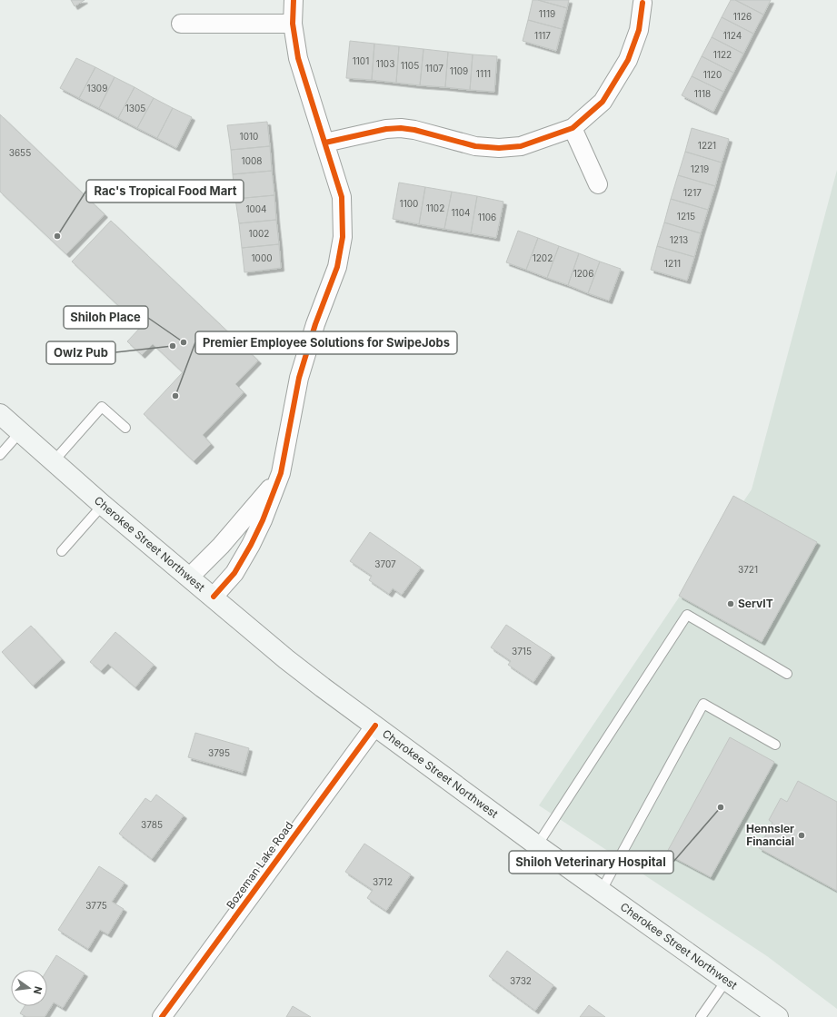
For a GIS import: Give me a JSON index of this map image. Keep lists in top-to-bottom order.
{
  "streets": {
    "main road": ["Cherokee Street Northwest"],
    "street": ["Bozeman Lake Road"]
  },
  "crossings": [
    ["Cherokee Street Northwest", "Bozeman Lake Road"]
  ],
  "places": [
    "Rac's Tropical Food Mart",
    "Shiloh Place",
    "Owlz Pub",
    "Premier Employee Solutions for SwipeJobs",
    "ServIT",
    "Shiloh Veterinary Hospital",
    "Hennsler Financial"
  ],
  "house_numbers": [
    "1119",
    "1126",
    "1117",
    "1124",
    "1122",
    "1101",
    "1103",
    "1105",
    "1107",
    "1109",
    "1111",
    "1120",
    "1309",
    "1118",
    "1305",
    "1010",
    "1221",
    "3655",
    "1008",
    "1219",
    "1217",
    "1100",
    "1102",
    "1004",
    "1104",
    "1215",
    "1106",
    "1002",
    "1213",
    "1000",
    "1202",
    "1211",
    "1206",
    "3707",
    "3721",
    "3715",
    "3795",
    "3785",
    "3712",
    "3775",
    "3732"
  ],
  "north": "right"
}
